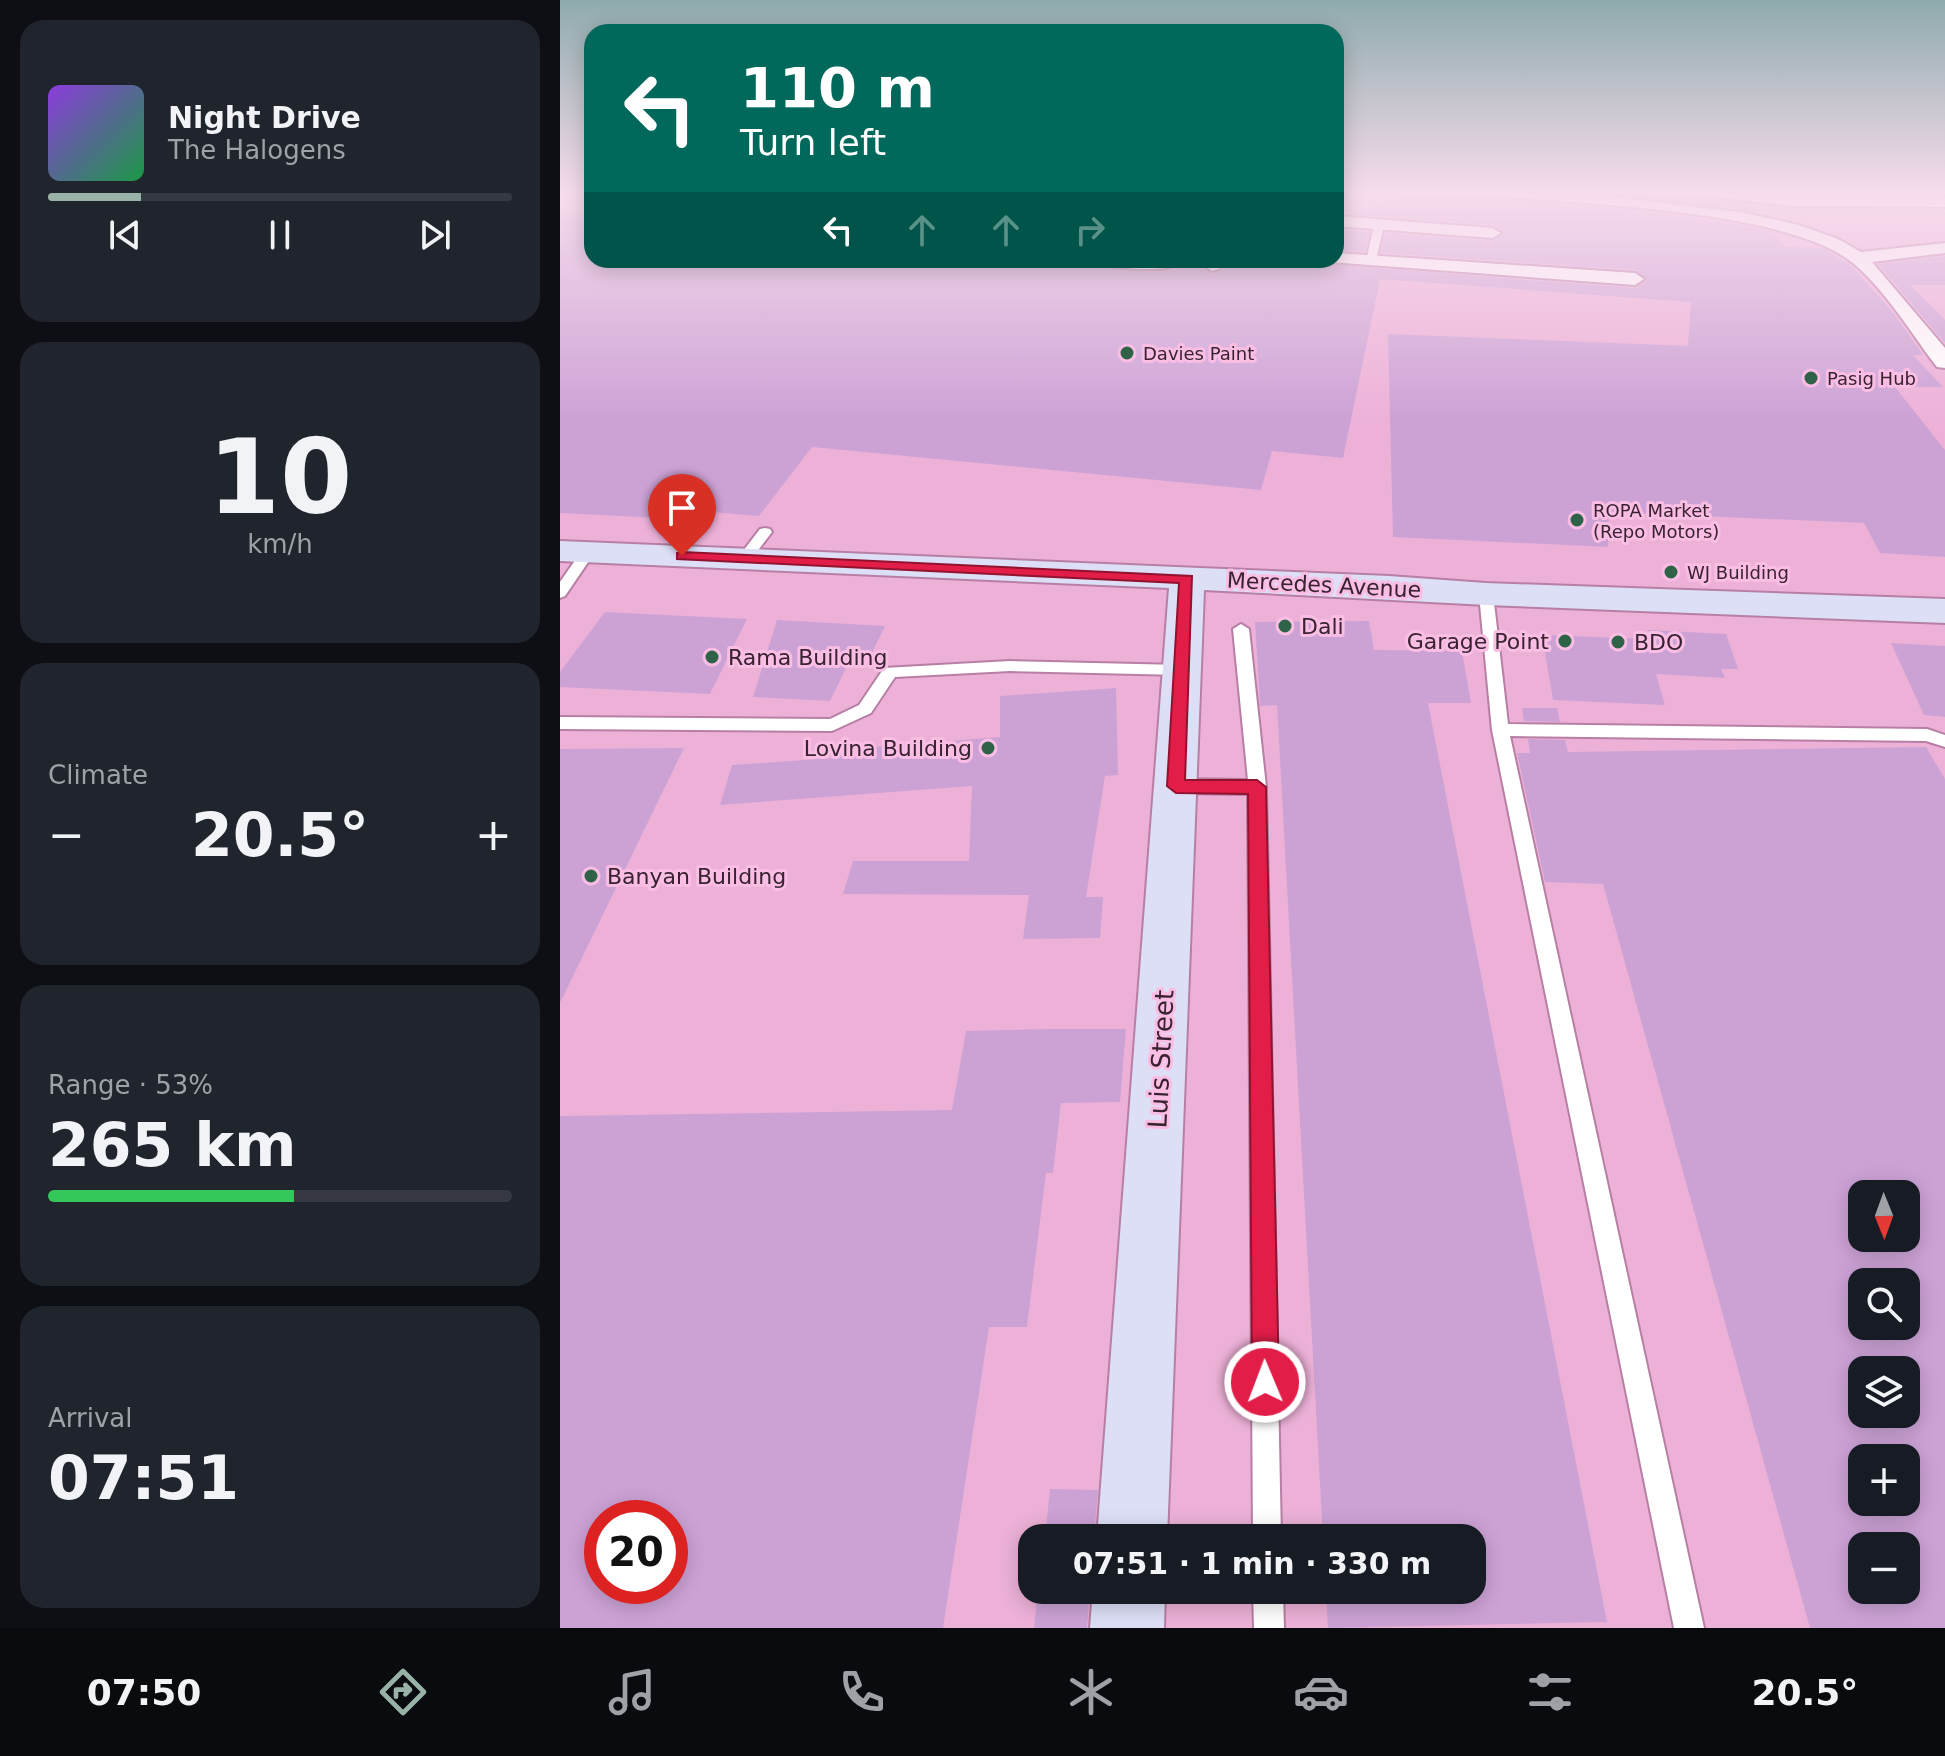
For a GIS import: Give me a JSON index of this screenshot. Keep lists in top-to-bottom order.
{
  "streets": {
    "main road": ["Mercedes Avenue", "Luis Street"]
  },
  "crossings": [
    ["Mercedes Avenue", "Luis Street"]
  ],
  "places": [
    "Davies Paint",
    "Pasig Hub",
    "ROPA Market (Repo Motors)",
    "WJ Building",
    "Dali",
    "Garage Point",
    "BDO",
    "Rama Building",
    "Lovina Building",
    "Banyan Building"
  ],
  "north": "bottom",
  "page": {
    "turn": ["110 m", "Turn left"],
    "song": ["Night Drive", "The Halogens"],
    "tile": [
      ["10", "km/h"],
      "Climate",
      ["Range · 53%", "265 km"],
      ["Arrival", "07:51"]
    ],
    "heat": ["−", "20.5°", "+"],
    "map_buttons": ["+", "−"],
    "limit": "20",
    "trip": "07:51 · 1 min · 330 m",
    "tabs": ["07:50", "20.5°"]
  }
}
